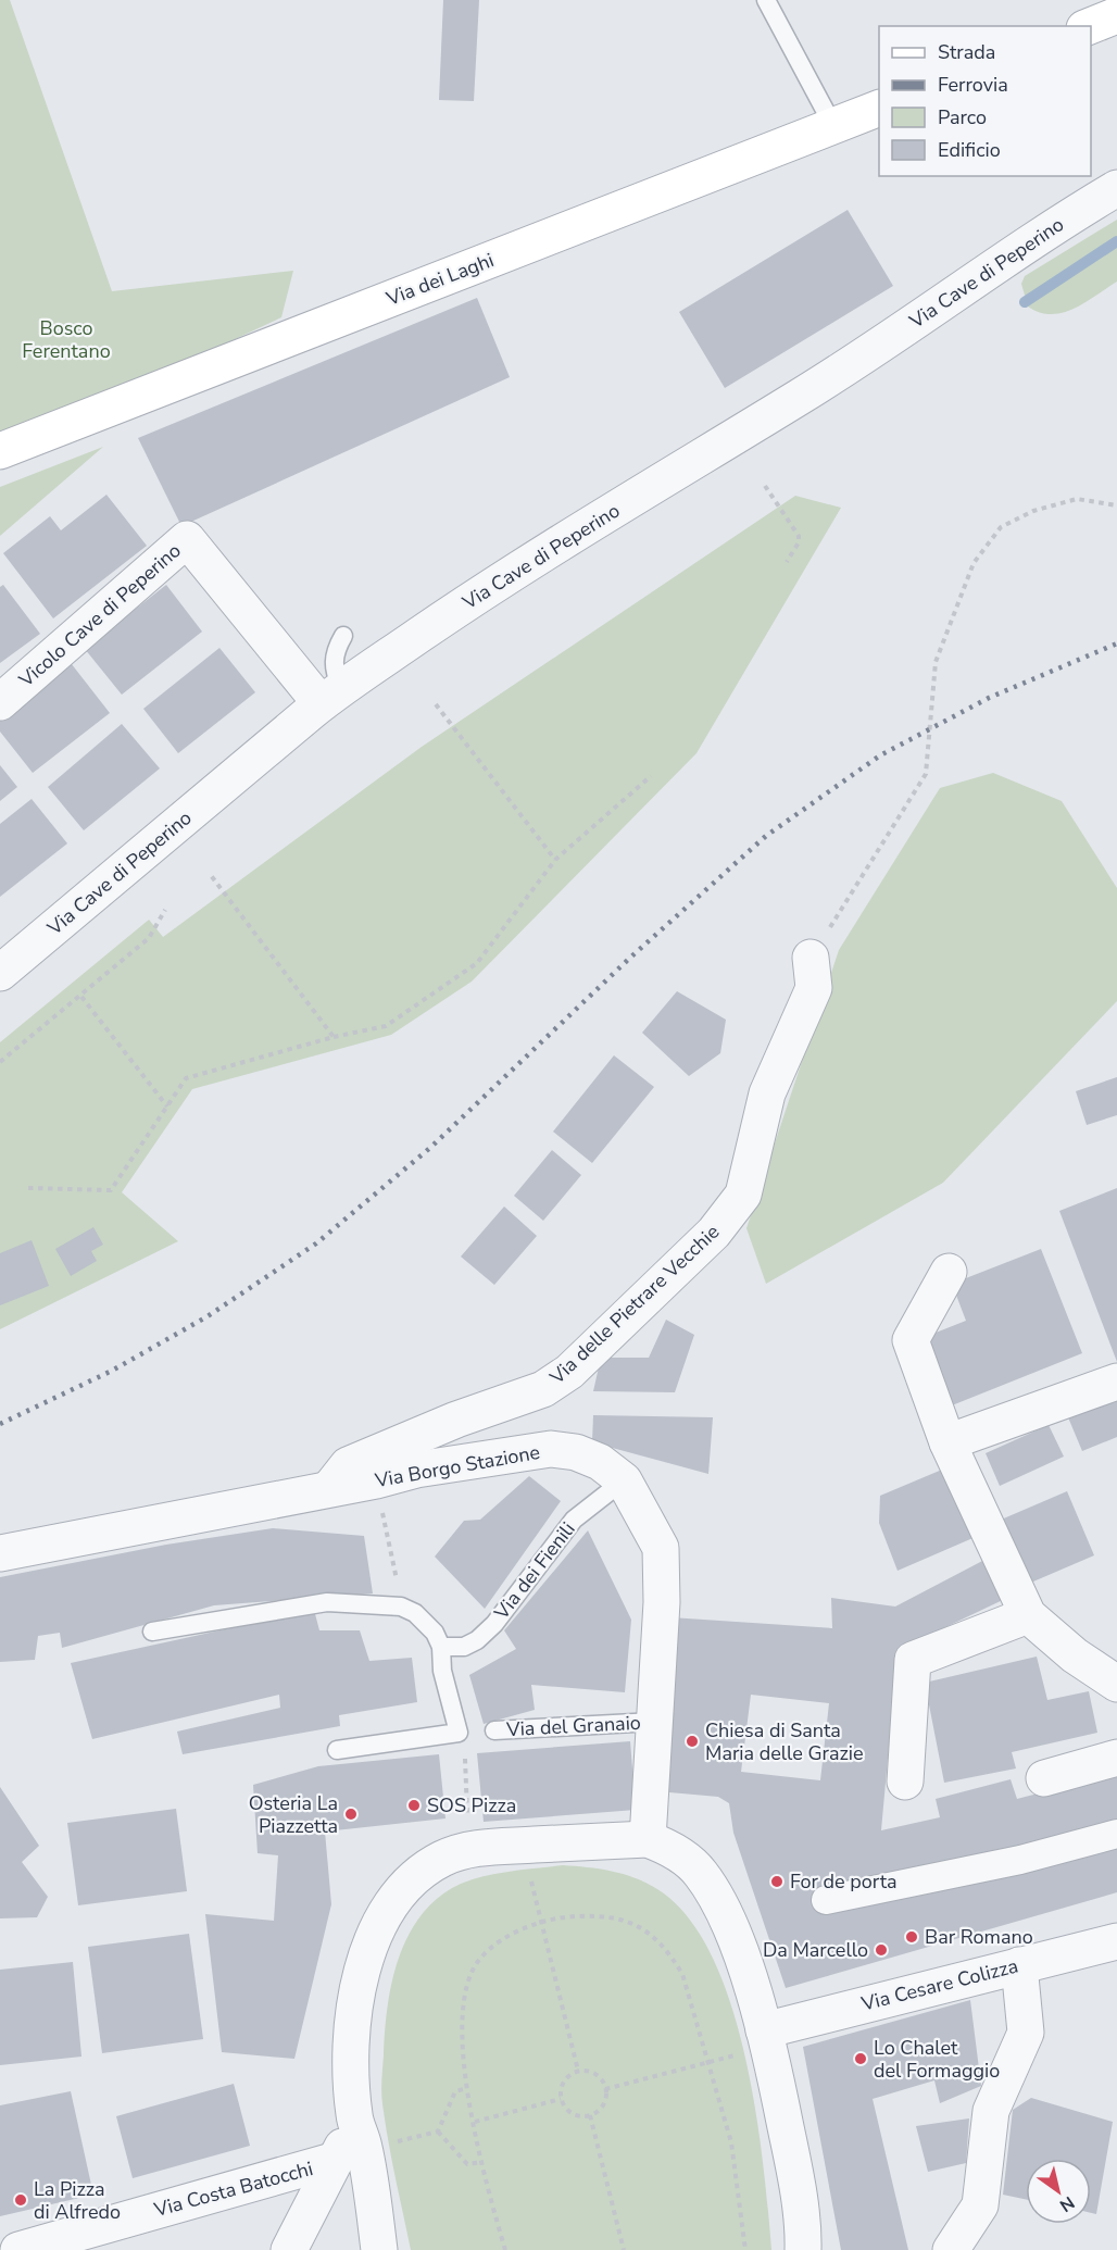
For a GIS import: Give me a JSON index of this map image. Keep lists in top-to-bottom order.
{
  "streets": {
    "main road": ["Via dei Laghi"],
    "street": [
      "Via Cave di Peperino",
      "Vicolo Cave di Peperino",
      "Via delle Pietrare Vecchie",
      "Via Borgo Stazione",
      "Via Cesare Colizza",
      "Via Costa Batocchi"
    ],
    "lane": ["Via dei Fienili", "Via del Granaio"]
  },
  "crossings": [
    ["Via Cave di Peperino", "Vicolo Cave di Peperino"],
    ["Via delle Pietrare Vecchie", "Via Borgo Stazione"],
    ["Via Borgo Stazione", "Via dei Fienili"],
    ["Via Borgo Stazione", "Via del Granaio"]
  ],
  "parks": ["Bosco Ferentano"],
  "places": [
    "Chiesa di Santa Maria delle Grazie",
    "SOS Pizza",
    "Osteria La Piazzetta",
    "For de porta",
    "Bar Romano",
    "Da Marcello",
    "Lo Chalet del Formaggio",
    "La Pizza di Alfredo"
  ],
  "legend": [
    "Strada",
    "Ferrovia",
    "Parco",
    "Edificio"
  ],
  "north": "bottom right"
}
